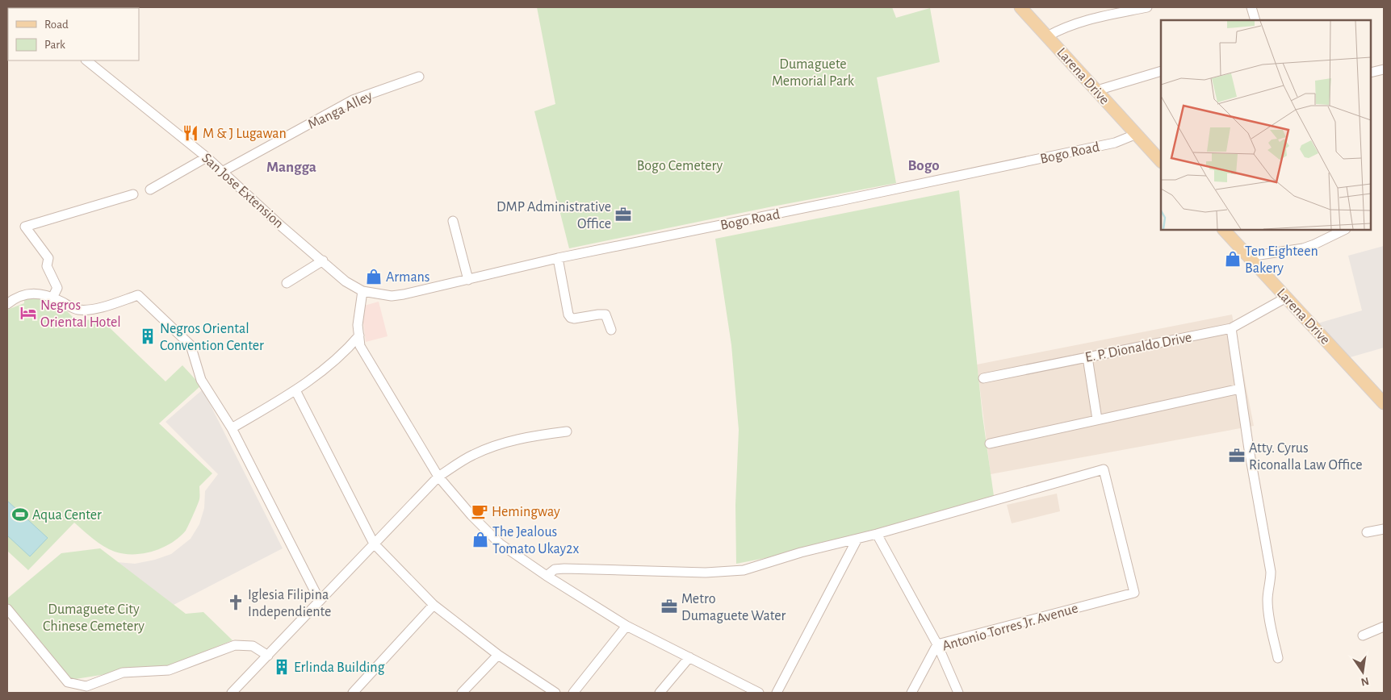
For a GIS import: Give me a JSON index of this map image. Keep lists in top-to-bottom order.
{
  "streets": {
    "main road": ["Larena Drive"],
    "street": [
      "Manga Alley",
      "Bogo Road",
      "San Jose Extension",
      "E. P. Dionaldo Drive",
      "Antonio Torres Jr. Avenue"
    ]
  },
  "crossings": [
    ["Larena Drive", "Bogo Road"],
    ["Larena Drive", "E. P. Dionaldo Drive"],
    ["Manga Alley", "San Jose Extension"],
    ["Bogo Road", "San Jose Extension"]
  ],
  "districts": ["Bogo", "Mangga"],
  "parks": ["Dumaguete Memorial Park", "Bogo Cemetery", "Dumaguete City Chinese Cemetery"],
  "places": {
    "restaurant": ["M & J Lugawan"],
    "office": ["DMP Administrative Office", "Atty. Cyrus Riconalla Law Office", "Metro Dumaguete Water"],
    "shop": ["Ten Eighteen Bakery", "Armans", "The Jealous Tomato Ukay2x"],
    "hotel": ["Negros Oriental Hotel"],
    "building": ["Negros Oriental Convention Center", "Erlinda Building"],
    "cafe": ["Hemingway"],
    "sports": ["Aqua Center"],
    "church": ["Iglesia Filipina Independiente"]
  },
  "legend": ["Road", "Park"],
  "north": "bottom"
}
